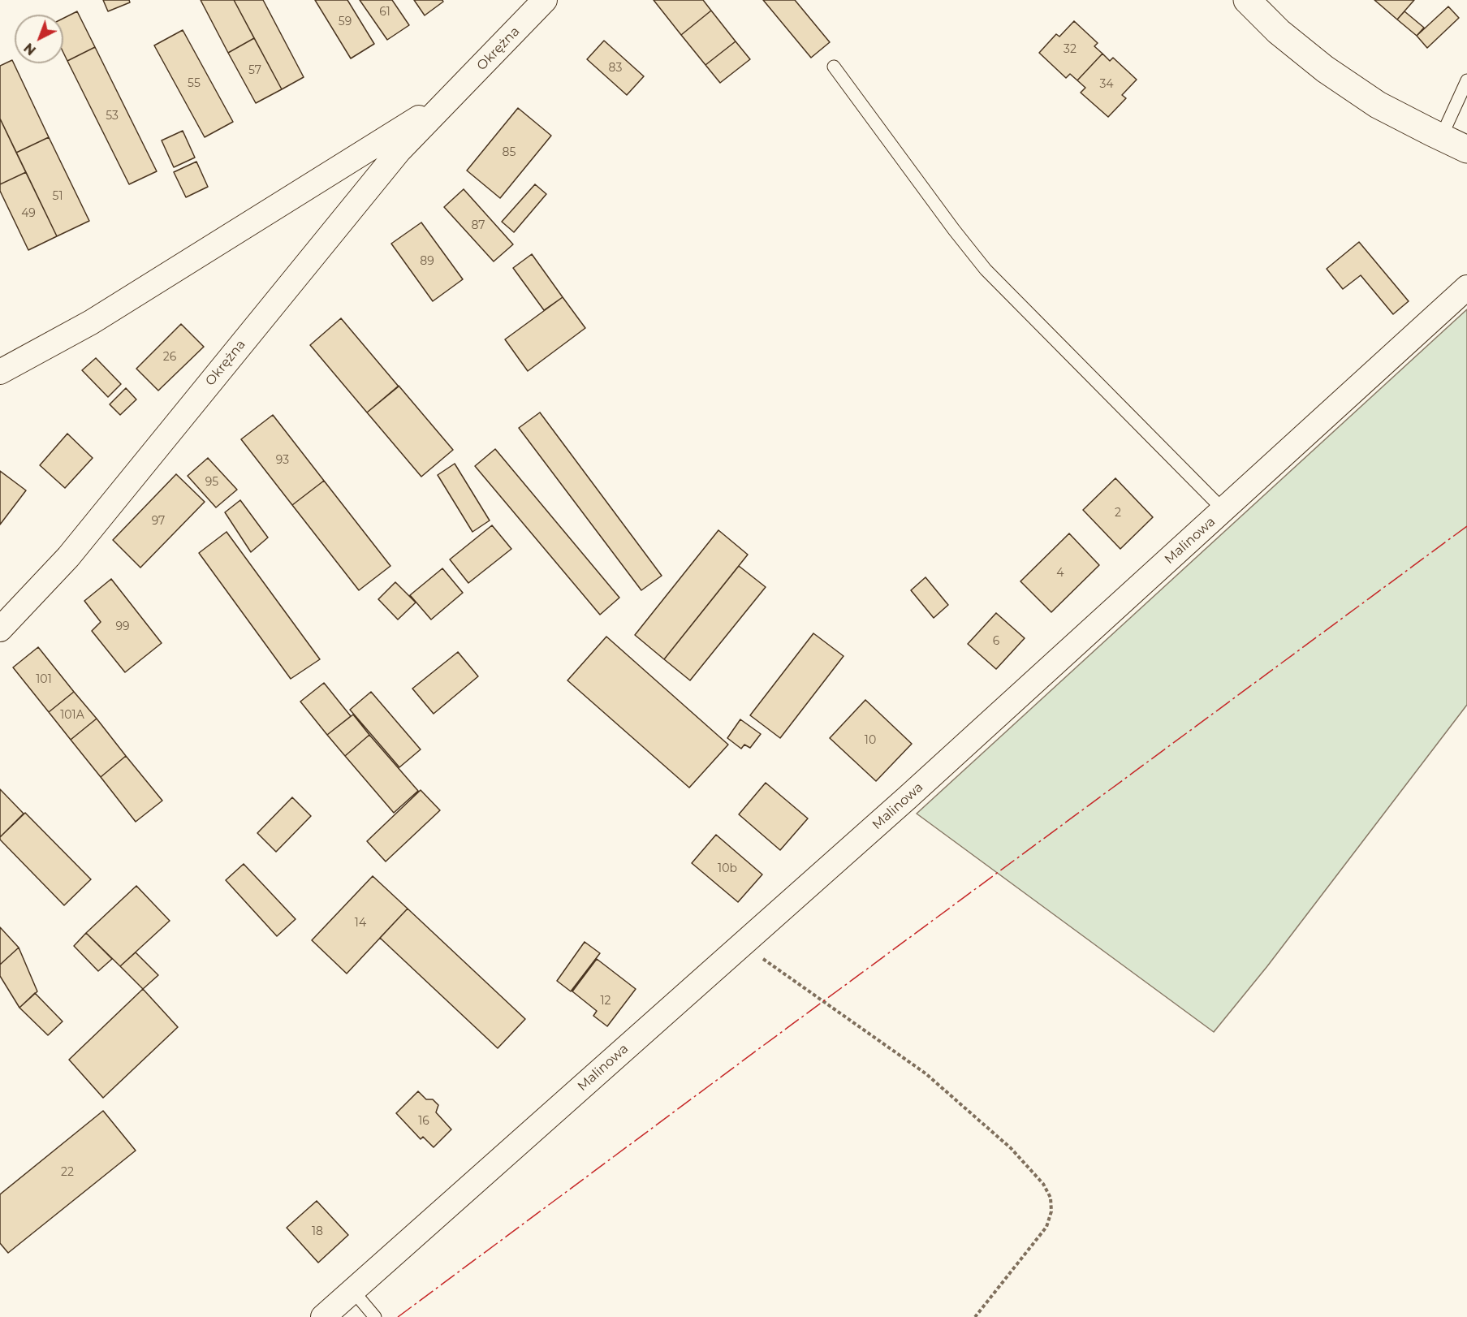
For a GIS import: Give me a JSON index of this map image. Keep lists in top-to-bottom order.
{
  "streets": {
    "street": ["Okrężna", "Malinowa"]
  },
  "house_numbers": [
    "61",
    "59",
    "32",
    "83",
    "57",
    "55",
    "34",
    "53",
    "85",
    "51",
    "49",
    "87",
    "89",
    "26",
    "93",
    "95",
    "2",
    "97",
    "4",
    "99",
    "6",
    "101",
    "101A",
    "10",
    "10b",
    "14",
    "12",
    "16",
    "22",
    "18"
  ],
  "north": "bottom left"
}
